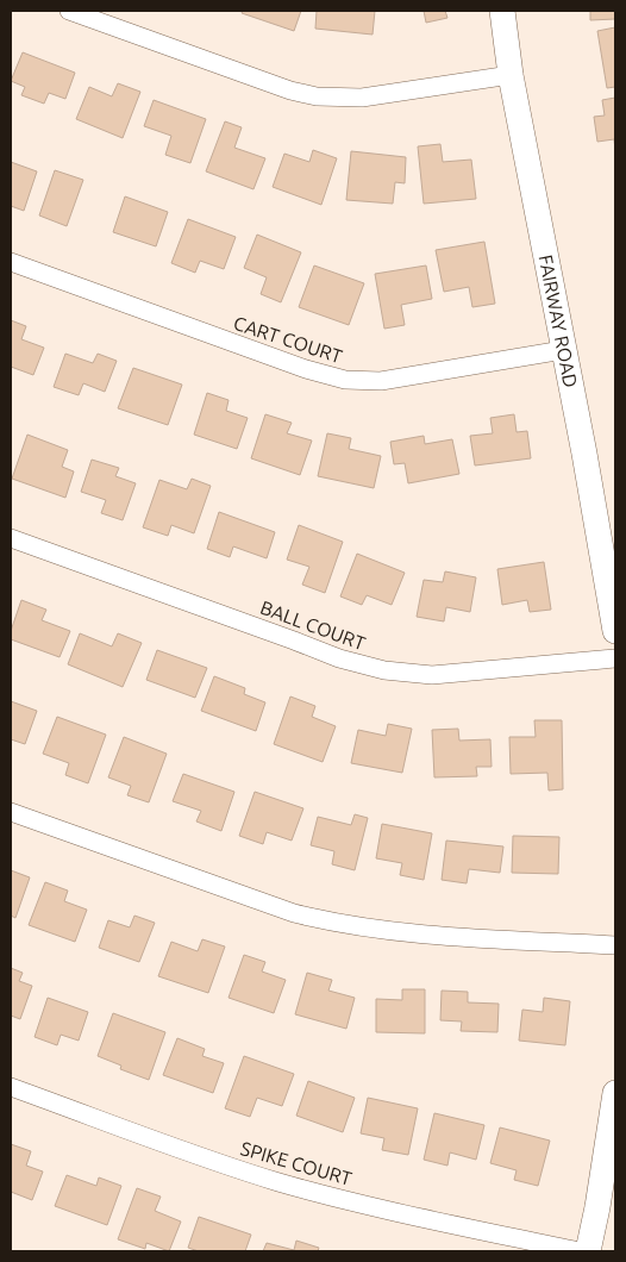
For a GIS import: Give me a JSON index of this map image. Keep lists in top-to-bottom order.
{
  "streets": {
    "street": [
      "FAIRWAY ROAD",
      "CART COURT",
      "BALL COURT",
      "SPIKE COURT"
    ]
  },
  "crossings": [
    ["FAIRWAY ROAD", "CART COURT"]
  ]
}
